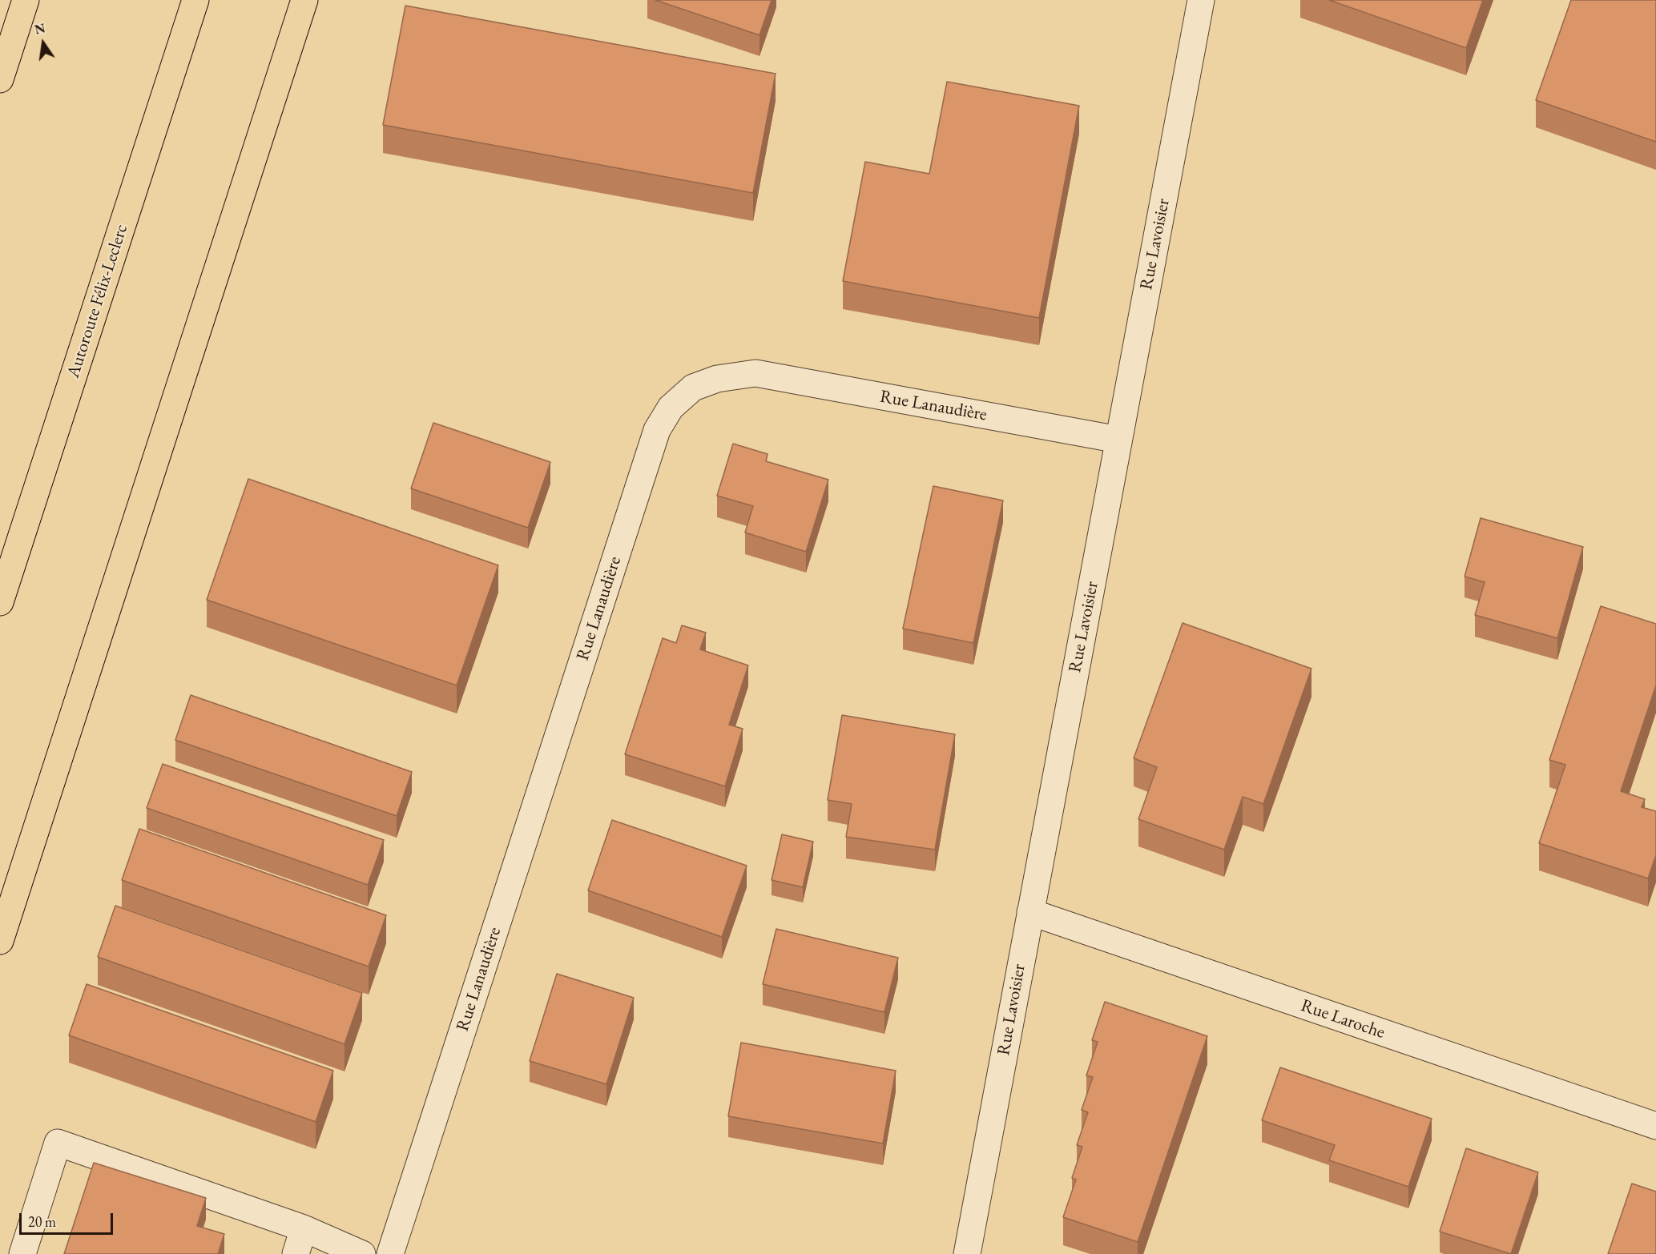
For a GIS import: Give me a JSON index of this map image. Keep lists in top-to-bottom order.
{
  "streets": {
    "highway": ["Autoroute Félix-Leclerc"],
    "street": ["Rue Lavoisier", "Rue Lanaudière", "Rue Laroche"]
  },
  "crossings": [
    ["Rue Lavoisier", "Rue Lanaudière"],
    ["Rue Lavoisier", "Rue Laroche"]
  ],
  "scale_bar": "20 m",
  "north": "top"
}
